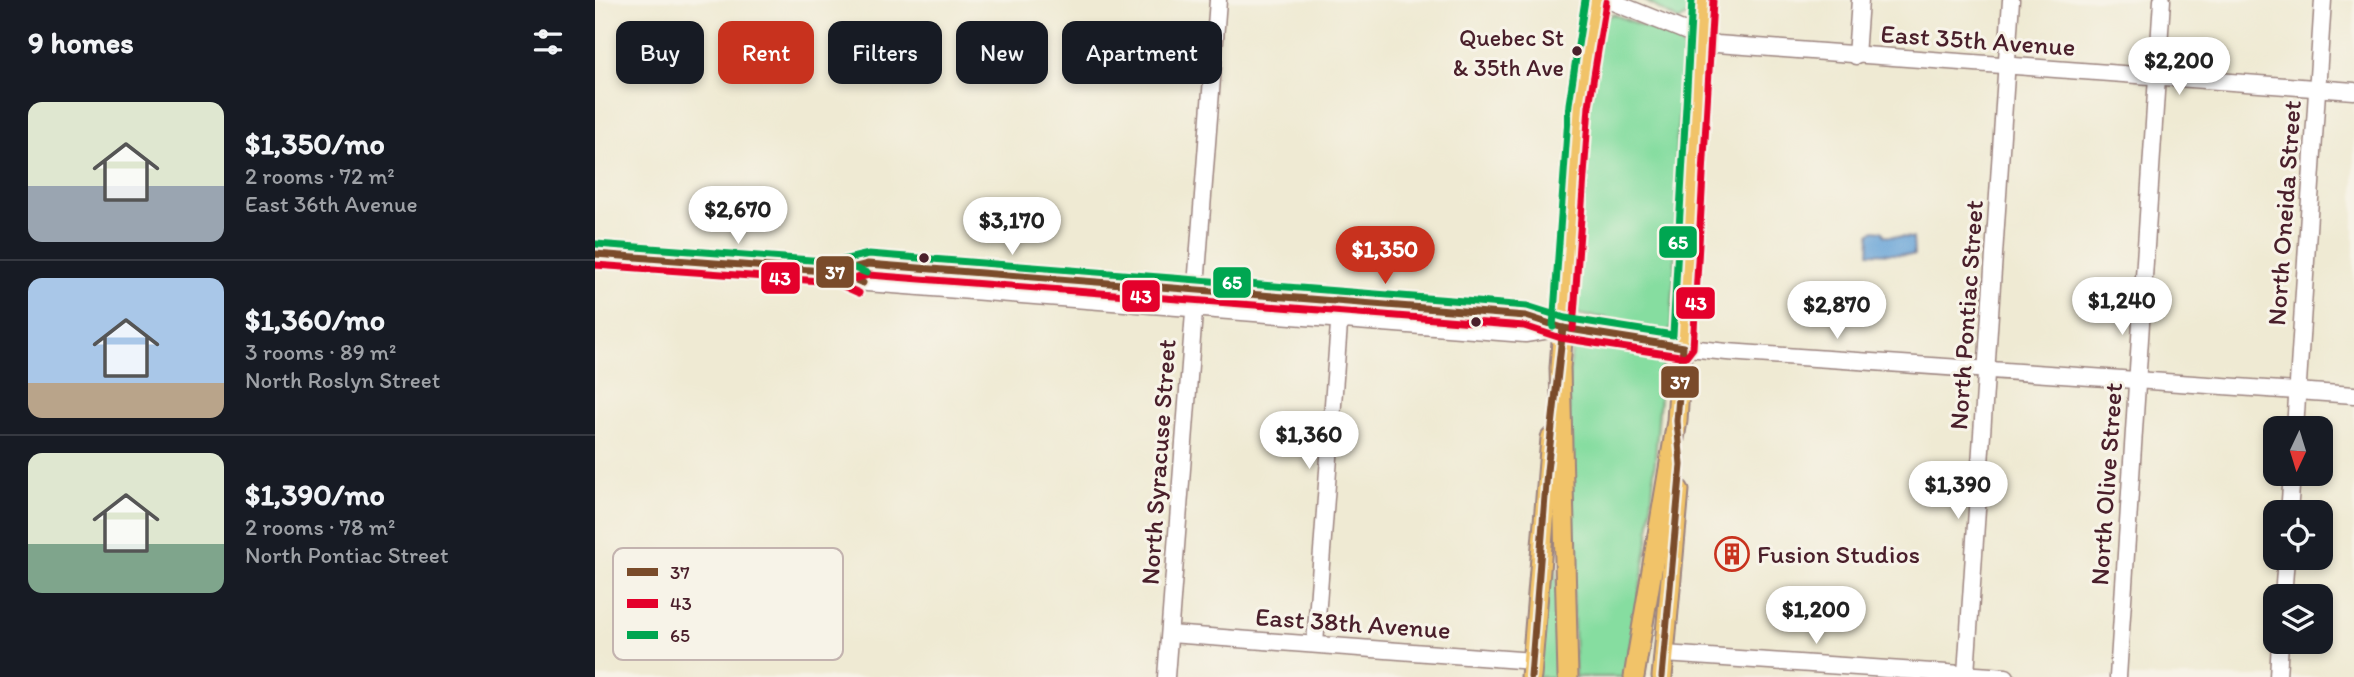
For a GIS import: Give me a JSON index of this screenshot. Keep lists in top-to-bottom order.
{
  "streets": {
    "street": [
      "East 35th Avenue",
      "North Oneida Street",
      "North Pontiac Street",
      "North Syracuse Street",
      "North Olive Street",
      "East 38th Avenue"
    ]
  },
  "crossings": [
    ["East 35th Avenue", "North Oneida Street"],
    ["East 35th Avenue", "North Pontiac Street"],
    ["East 35th Avenue", "North Olive Street"],
    ["North Syracuse Street", "East 38th Avenue"]
  ],
  "places": {
    "other": ["Quebec St & 35th Ave"],
    "building": ["Fusion Studios"]
  },
  "lines": ["transit line 65", "transit line 43", "transit line 37"],
  "legend": ["37", "43", "65"],
  "north": "bottom",
  "page": {
    "heading": "9 homes",
    "chip": [
      "Buy",
      "Rent",
      "Filters",
      "New",
      "Apartment"
    ],
    "price": [
      "$2,200",
      "$2,670",
      "$3,170",
      "$1,350",
      "$1,240",
      "$2,870",
      "$1,360",
      "$1,390",
      "$1,200"
    ],
    "list": [
      {
        "name": "$1,350/mo",
        "note": "2 rooms · 72 m² · East 36th Avenue"
      },
      {
        "name": "$1,360/mo",
        "note": "3 rooms · 89 m² · North Roslyn Street"
      },
      {
        "name": "$1,390/mo",
        "note": "2 rooms · 78 m² · North Pontiac Street"
      }
    ]
  }
}
